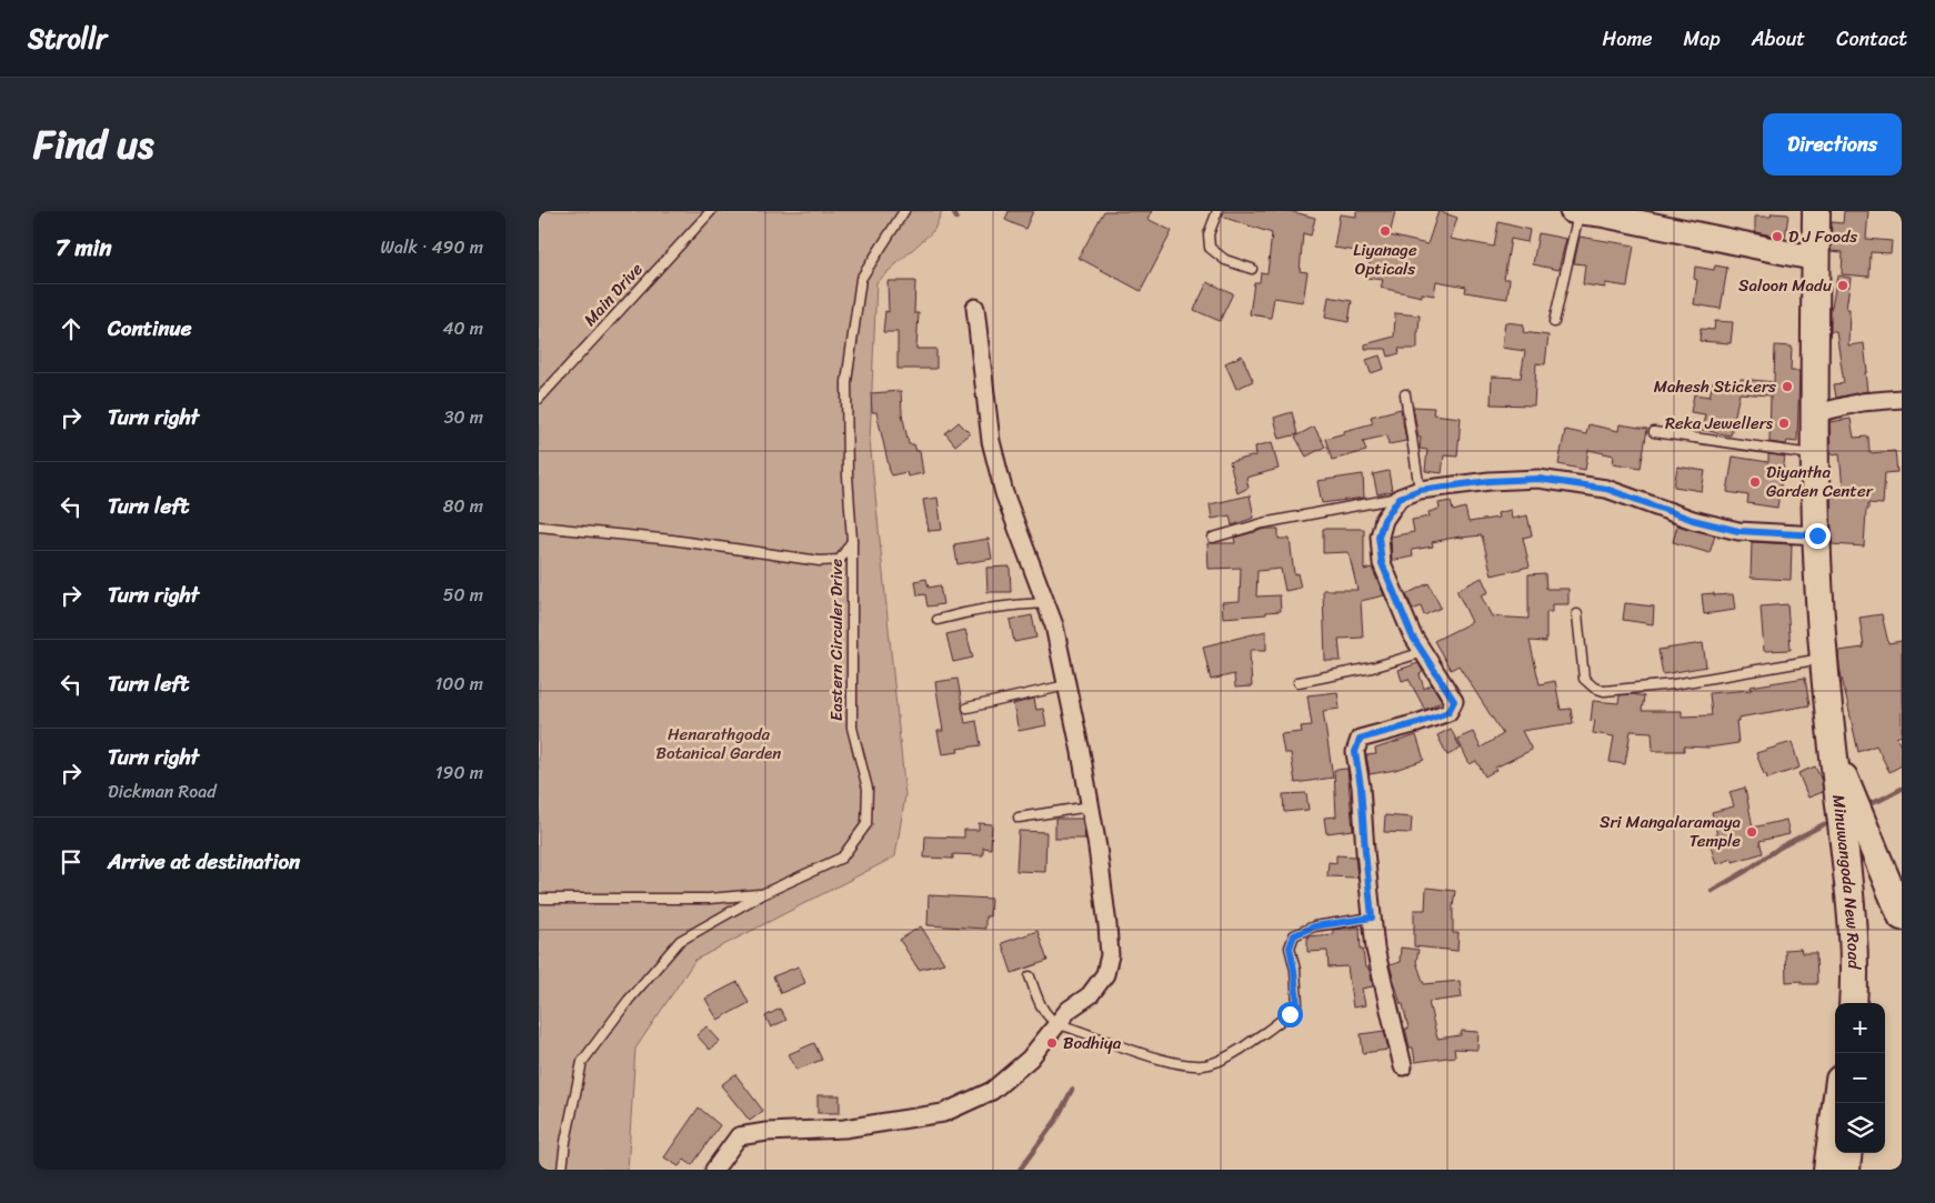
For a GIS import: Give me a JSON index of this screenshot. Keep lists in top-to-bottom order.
{
  "streets": {
    "main road": ["Minuwangoda New Road"],
    "lane": ["Main Drive", "Eastern Circuler Drive"]
  },
  "parks": ["Henarathgoda Botanical Garden"],
  "places": [
    "Liyanage Opticals",
    "D J Foods",
    "Saloon Madu",
    "Mahesh Stickers",
    "Reka Jewellers",
    "Diyantha Garden Center",
    "Sri Mangalaramaya Temple",
    "Bodhiya"
  ],
  "page": {
    "header": "Strollr",
    "nav": [
      "Home",
      "Map",
      "About",
      "Contact"
    ],
    "title": "Find us",
    "buttons": "Directions",
    "heading": ["7 min", "Walk · 490 m"],
    "list": [
      ["Continue", "40 m"],
      ["Turn right", "30 m"],
      ["Turn left", "80 m"],
      ["Turn right", "50 m"],
      ["Turn left", "100 m"],
      ["Turn right", "Dickman Road", "190 m"],
      "Arrive at destination"
    ],
    "map_buttons": ["+", "−"]
  }
}
